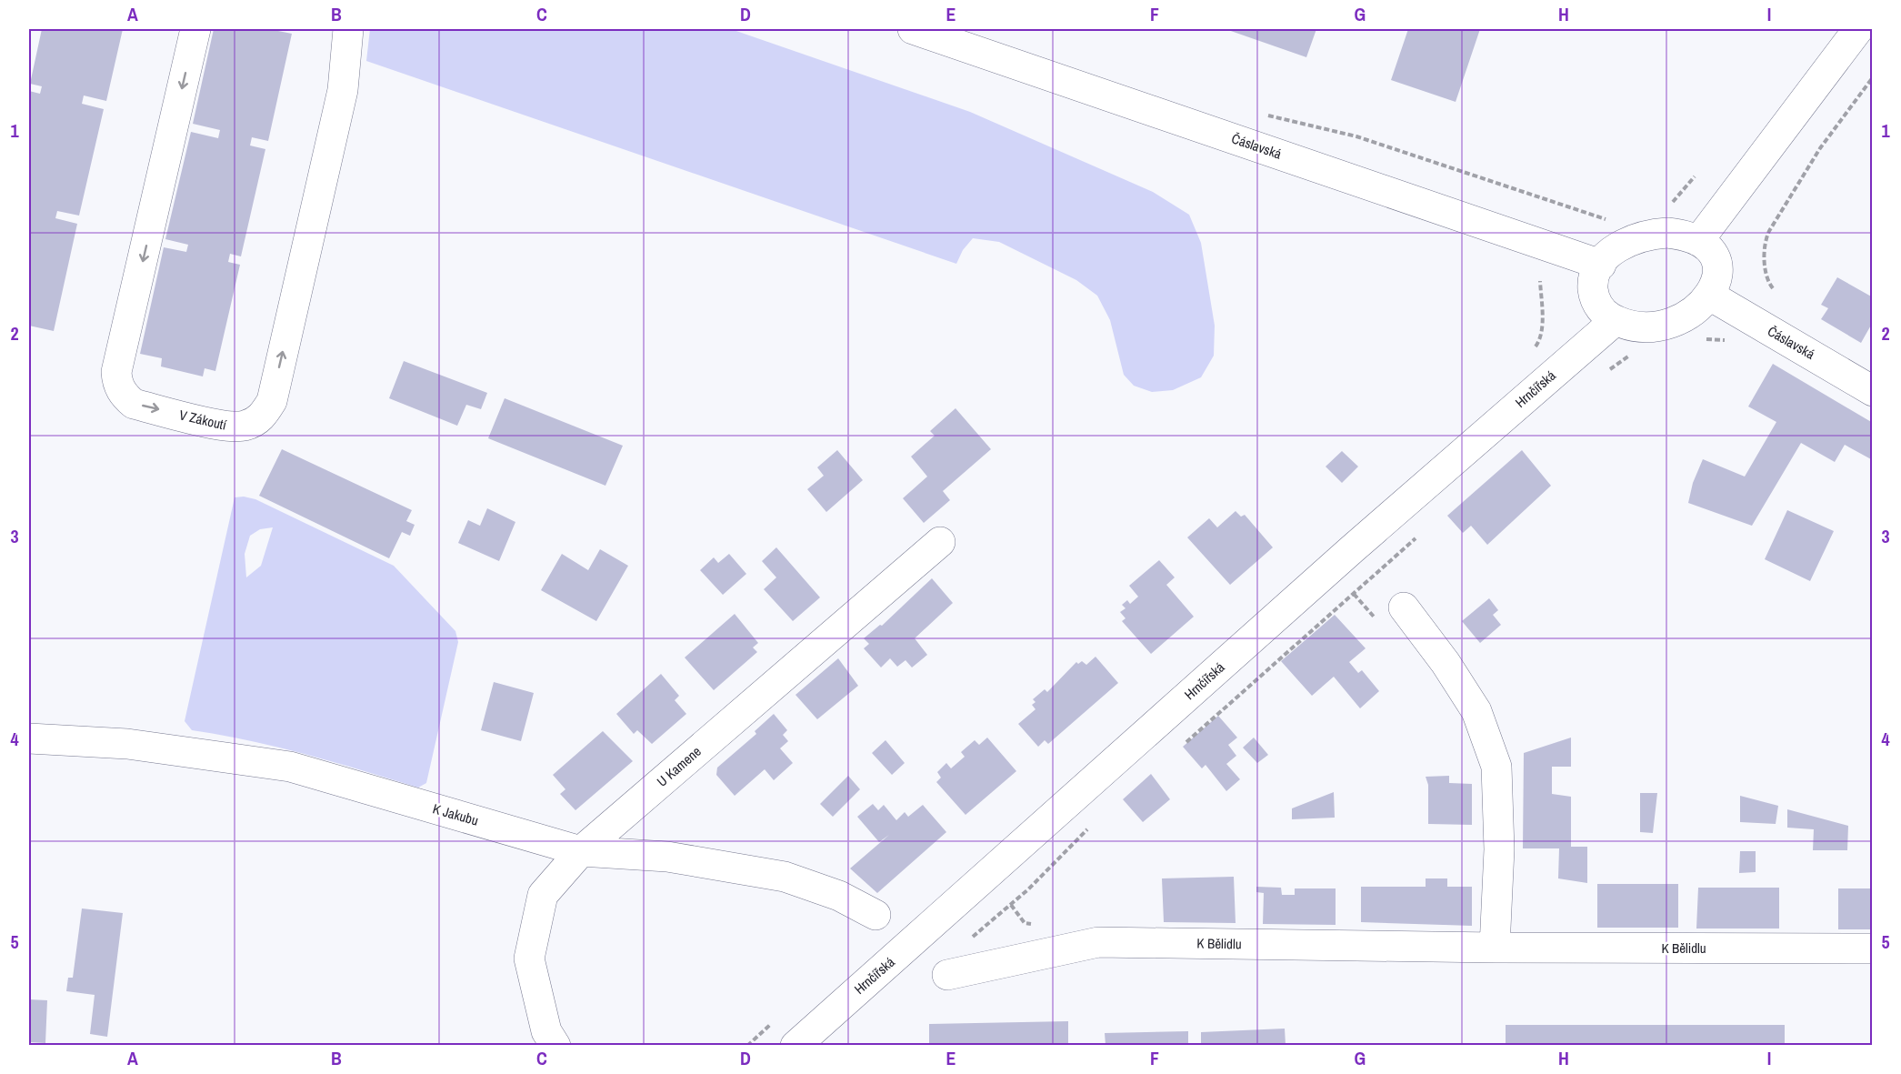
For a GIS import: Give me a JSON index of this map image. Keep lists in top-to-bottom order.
{
  "streets": {
    "street": [
      "Čáslavská",
      "Hrnčířská",
      "V Zákoutí",
      "U Kamene",
      "K Jakubu",
      "K Bělidlu"
    ]
  },
  "crossings": [
    ["Čáslavská", "Hrnčířská"],
    ["U Kamene", "K Jakubu"]
  ],
  "grid": {
    "columns": [
      "A",
      "B",
      "C",
      "D",
      "E",
      "F",
      "G",
      "H",
      "I"
    ],
    "rows": [
      "1",
      "2",
      "3",
      "4",
      "5"
    ]
  }
}
